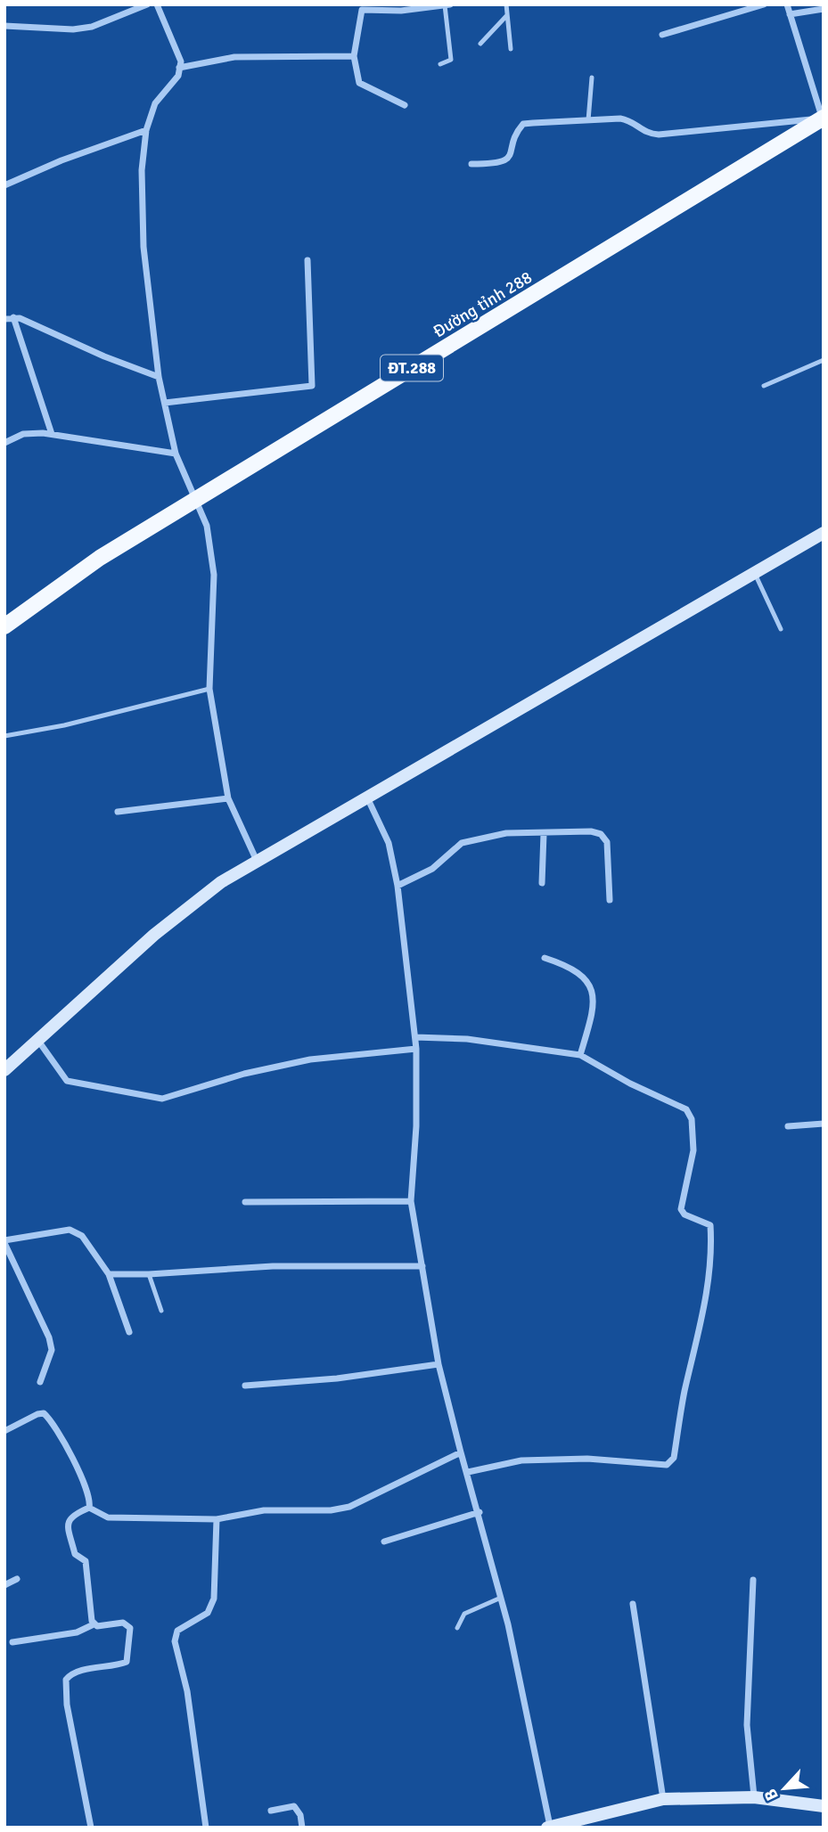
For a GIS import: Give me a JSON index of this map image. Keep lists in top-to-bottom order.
{
  "streets": {
    "main road": ["Đường tỉnh 288", "ĐT.288"]
  },
  "north": "bottom left"
}
